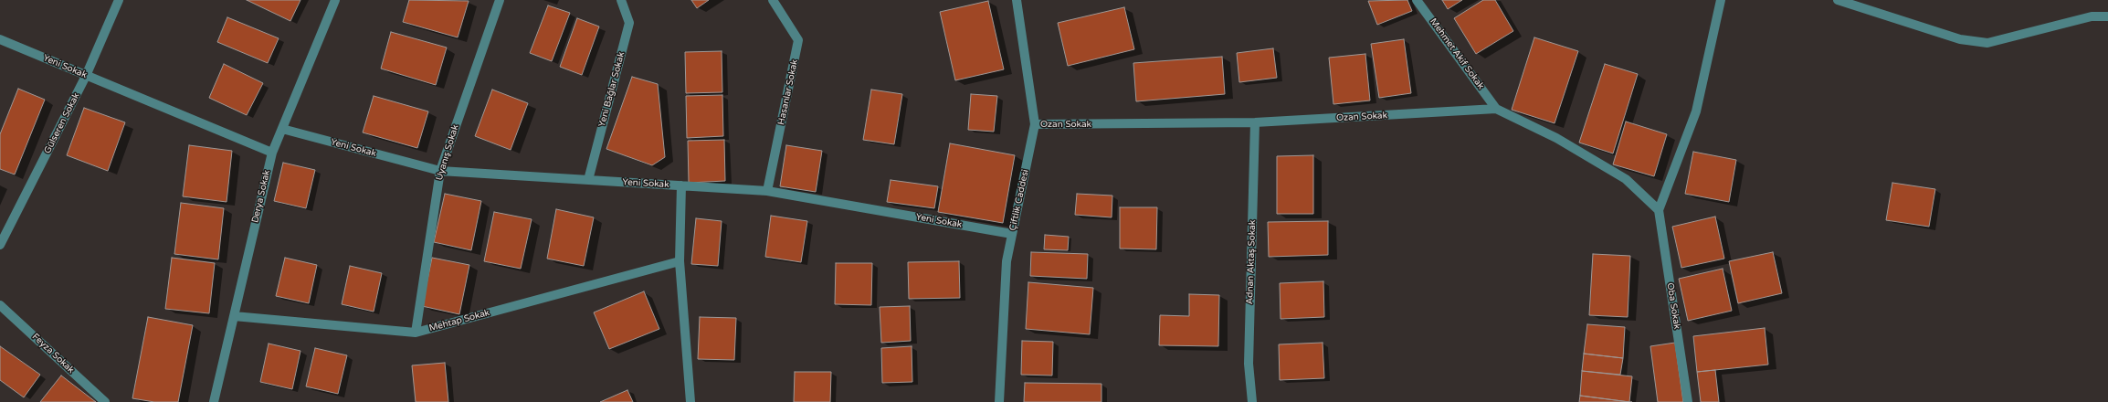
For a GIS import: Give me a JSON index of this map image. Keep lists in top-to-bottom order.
{
  "streets": {
    "street": [
      "Mehmet Akif Sokak",
      "Yeni Sokak",
      "Yeni Bağlar Sokak",
      "Hasanlar Sokak",
      "Ozan Sokak",
      "Gülseren Sokak",
      "Uyanış Sokak",
      "Derya Sokak",
      "Çiftlik Caddesi",
      "Adnan Aktaş Sokak",
      "Oba Sokak",
      "Mehtap Sokak",
      "Feyza Sokak"
    ]
  },
  "crossings": [
    ["Mehmet Akif Sokak", "Ozan Sokak"],
    ["Yeni Sokak", "Yeni Bağlar Sokak"],
    ["Yeni Sokak", "Hasanlar Sokak"],
    ["Yeni Sokak", "Gülseren Sokak"],
    ["Yeni Sokak", "Uyanış Sokak"],
    ["Yeni Sokak", "Derya Sokak"],
    ["Yeni Sokak", "Çiftlik Caddesi"],
    ["Ozan Sokak", "Çiftlik Caddesi"],
    ["Ozan Sokak", "Adnan Aktaş Sokak"],
    ["Ozan Sokak", "Oba Sokak"],
    ["Uyanış Sokak", "Mehtap Sokak"],
    ["Derya Sokak", "Mehtap Sokak"]
  ]
}
